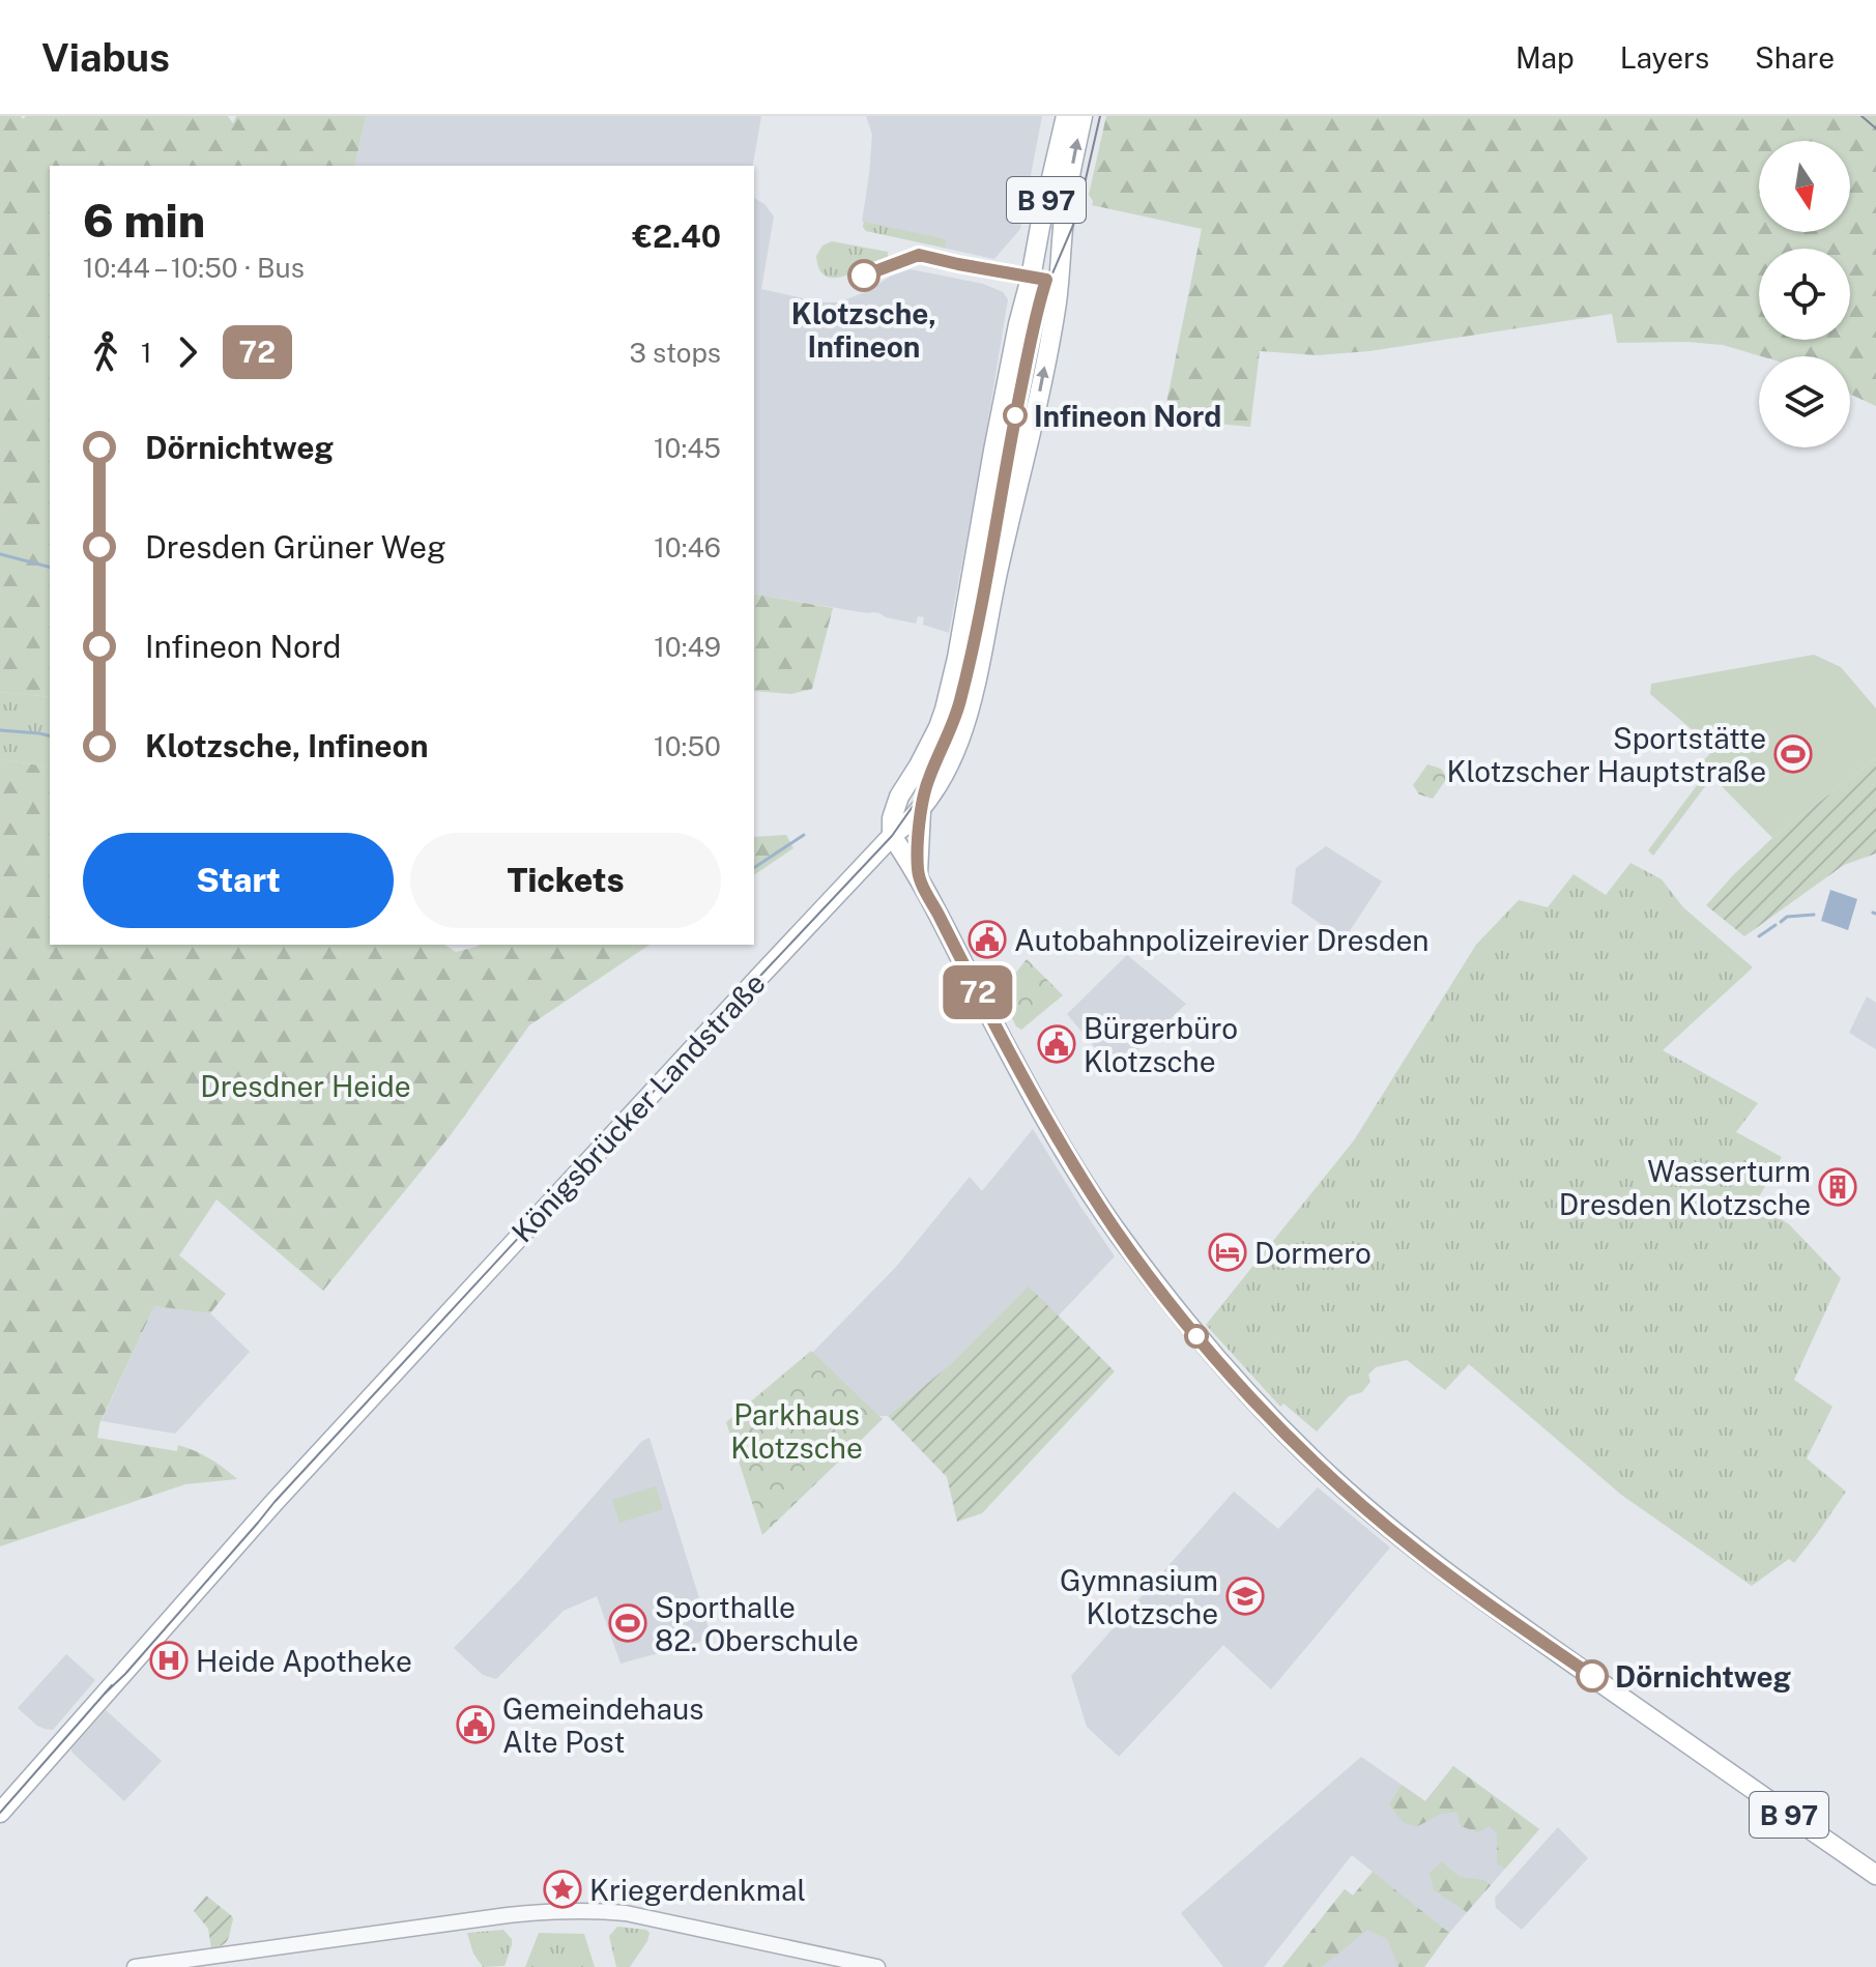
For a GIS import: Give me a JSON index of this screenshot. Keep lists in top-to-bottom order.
{
  "streets": {
    "main road": ["B 97", "Königsbrücker Landstraße"]
  },
  "crossings": [
    ["B 97", "Königsbrücker Landstraße"]
  ],
  "parks": ["Dresdner Heide", "Parkhaus Klotzsche"],
  "places": {
    "other": ["Klotzsche, Infineon", "Infineon Nord", "Dörnichtweg"],
    "sports": ["Sportstätte Klotzscher Hauptstraße", "Sporthalle 82. Oberschule"],
    "public building": ["Autobahnpolizeirevier Dresden", "Bürgerbüro Klotzsche", "Gemeindehaus Alte Post"],
    "building": ["Wasserturm Dresden Klotzsche"],
    "hotel": ["Dormero"],
    "school or university": ["Gymnasium Klotzsche"],
    "hospital": ["Heide Apotheke"],
    "place": ["Kriegerdenkmal"]
  },
  "lines": ["bus line 72"],
  "north": "bottom",
  "page": {
    "header": "Viabus",
    "nav": ["Map", "Layers", "Share"],
    "on_map": "72",
    "heading": ["6 min", "10:44 – 10:50 · Bus", "€2.40"],
    "legs": ["1", "72", "3 stops"],
    "list": [
      {
        "name": "Dörnichtweg",
        "value": "10:45"
      },
      {
        "name": "Dresden Grüner Weg",
        "value": "10:46"
      },
      {
        "name": "Infineon Nord",
        "value": "10:49"
      },
      {
        "name": "Klotzsche, Infineon",
        "value": "10:50"
      }
    ],
    "buttons": ["Start", "Tickets"]
  }
}
